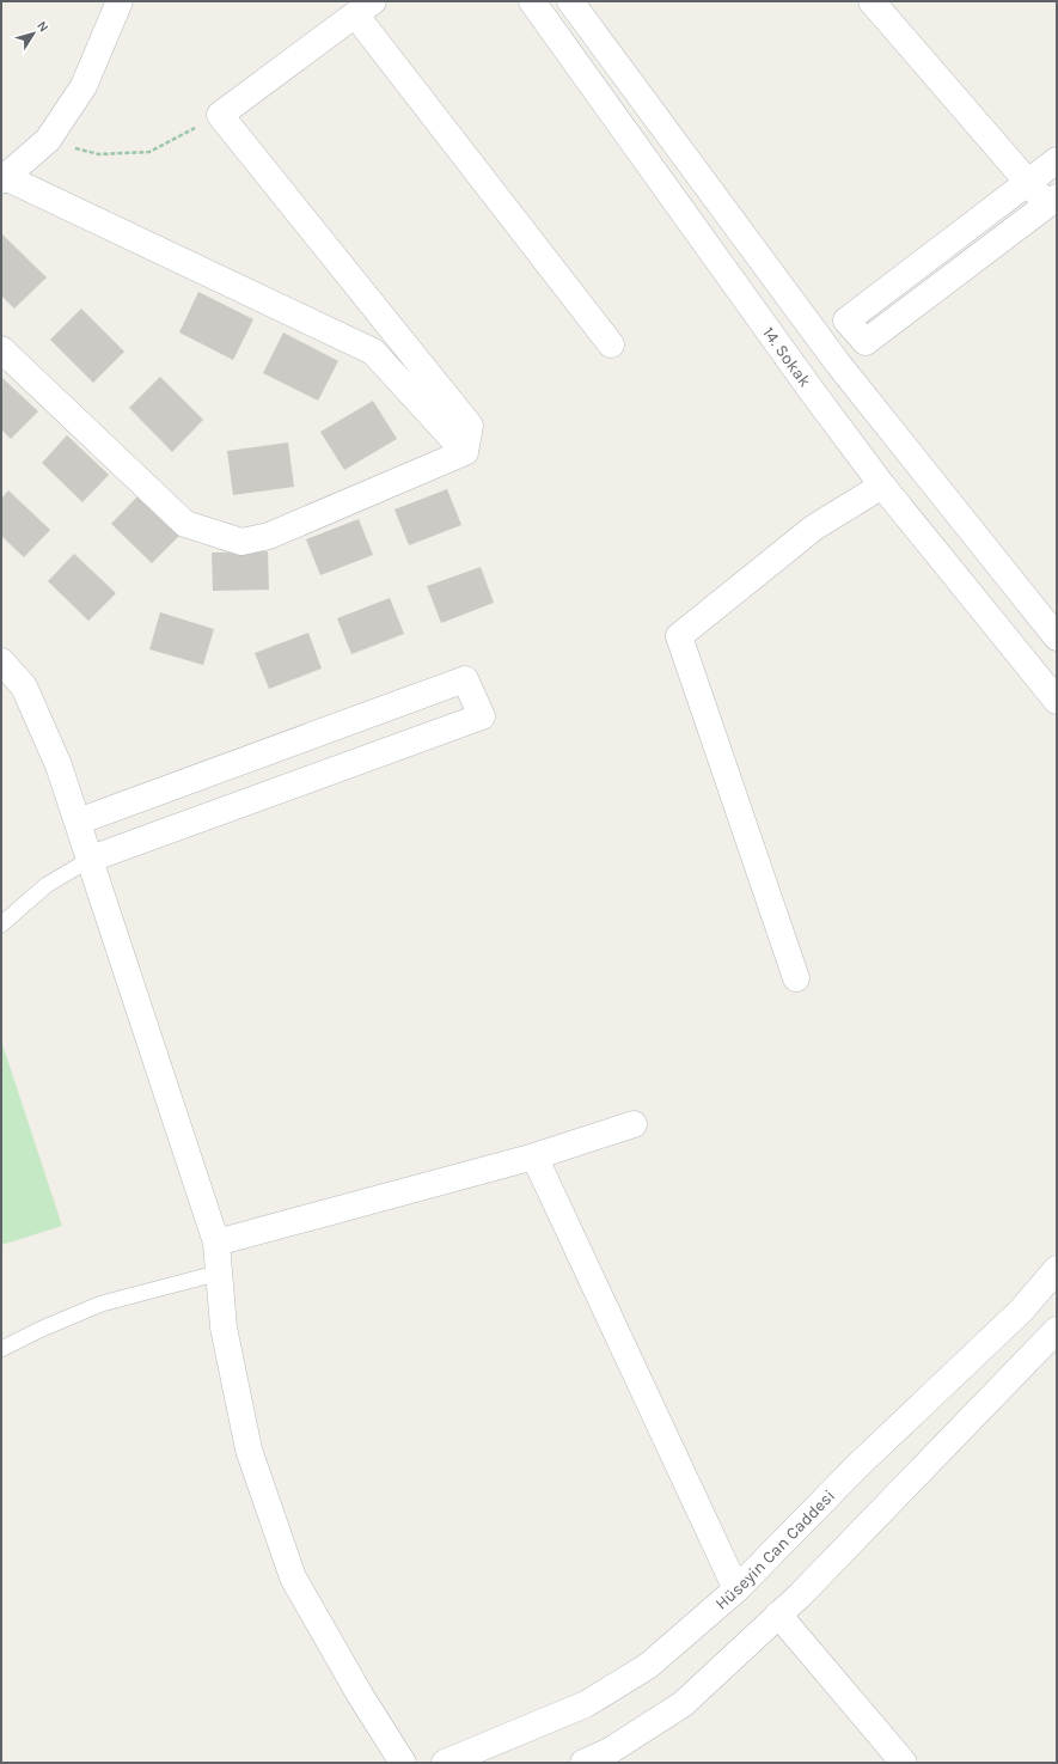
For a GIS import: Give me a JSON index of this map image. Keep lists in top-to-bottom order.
{
  "streets": {
    "street": ["14. Sokak", "Hüseyin Can Caddesi"]
  },
  "north": "top right"
}
